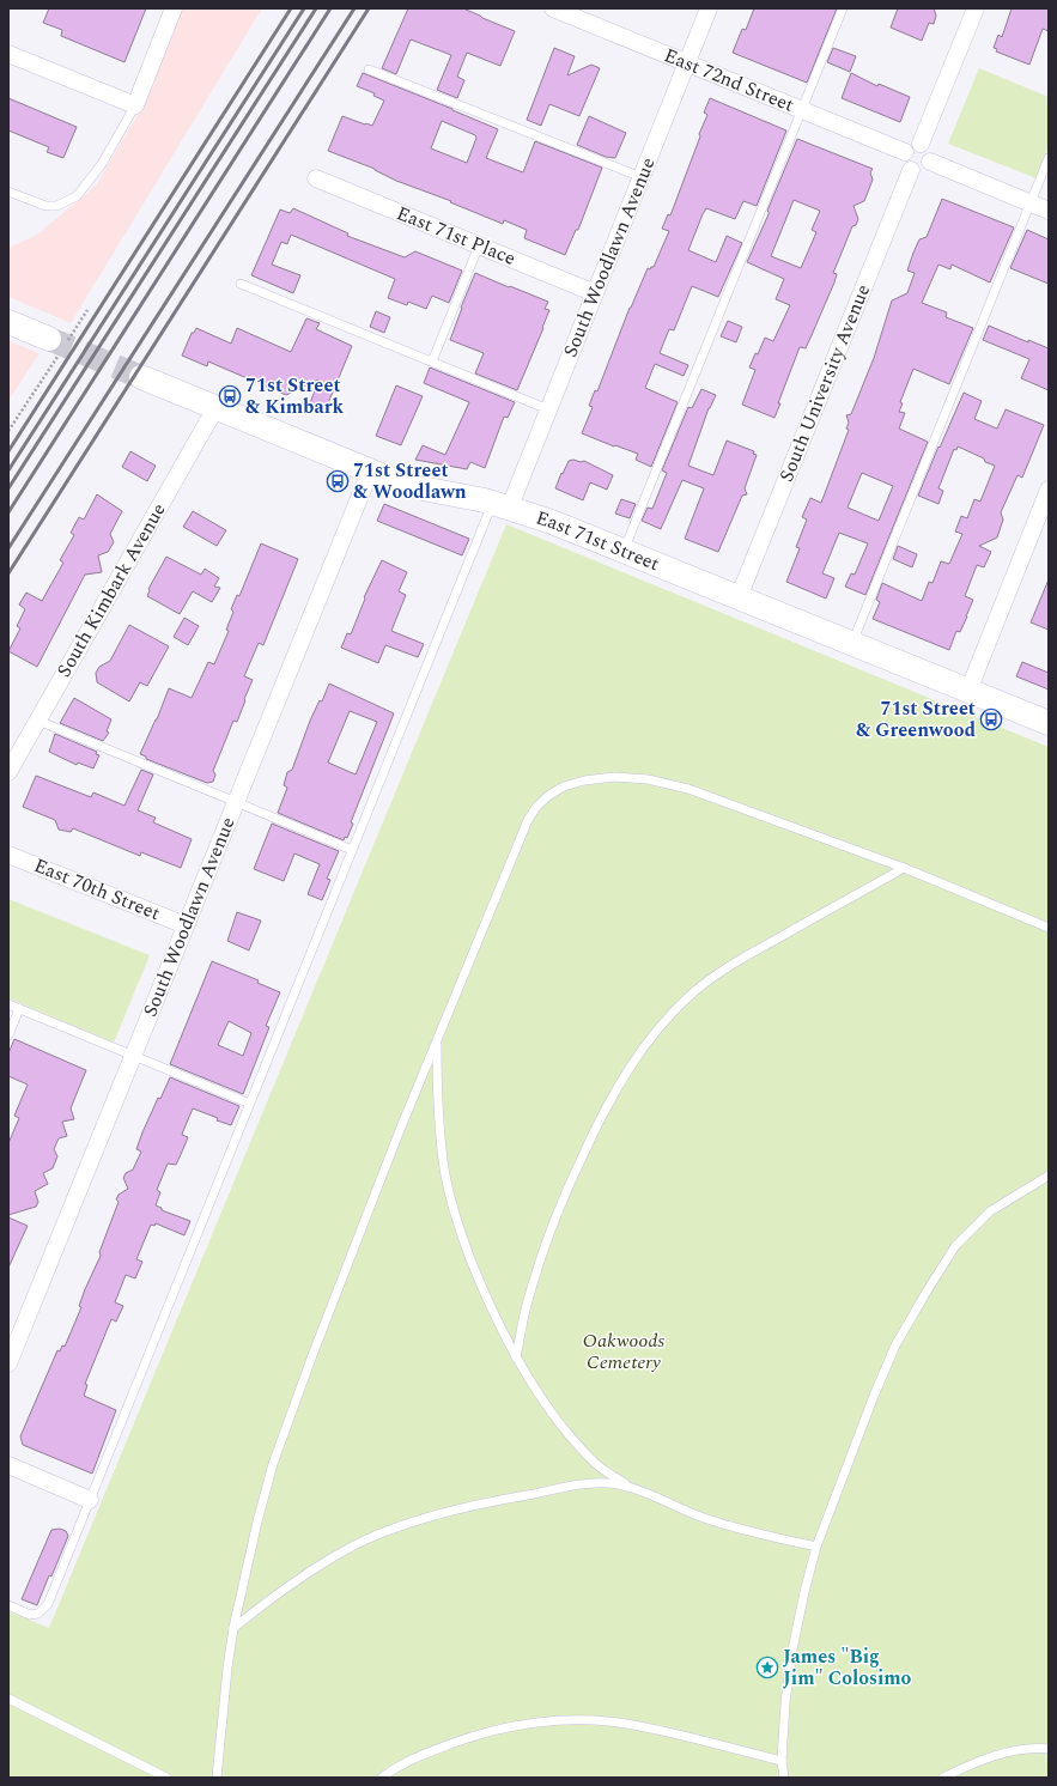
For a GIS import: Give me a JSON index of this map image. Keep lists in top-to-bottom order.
{
  "streets": {
    "main road": ["East 71st Street"],
    "street": [
      "East 72nd Street",
      "East 71st Place",
      "South Woodlawn Avenue",
      "South University Avenue",
      "South Kimbark Avenue",
      "East 70th Street"
    ]
  },
  "crossings": [
    ["East 72nd Street", "South Woodlawn Avenue"],
    ["East 72nd Street", "South University Avenue"],
    ["East 71st Place", "South Woodlawn Avenue"],
    ["South Woodlawn Avenue", "East 71st Street"],
    ["South Woodlawn Avenue", "East 70th Street"],
    ["South University Avenue", "East 71st Street"],
    ["East 71st Street", "South Kimbark Avenue"]
  ],
  "parks": ["Oakwoods Cemetery"],
  "places": {
    "bus stop": ["71st Street & Kimbark", "71st Street & Woodlawn", "71st Street & Greenwood"],
    "place": ["James \"Big Jim\" Colosimo"]
  }
}
